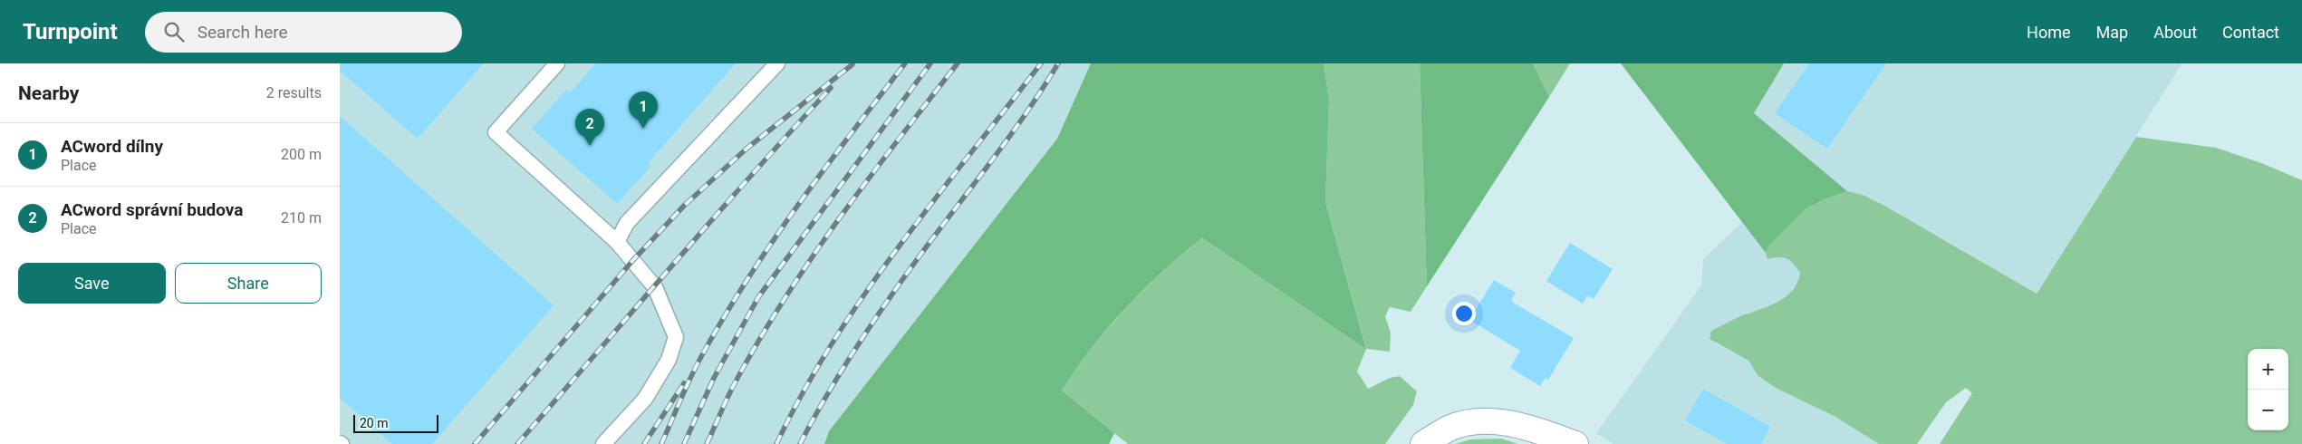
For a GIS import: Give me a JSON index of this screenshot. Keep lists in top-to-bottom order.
{
  "scale_bar": "20 m",
  "page": {
    "header": "Turnpoint",
    "search": "Search here",
    "nav": [
      "Home",
      "Map",
      "About",
      "Contact"
    ],
    "heading": ["Nearby", "2 results"],
    "pins": ["1", "2"],
    "list": [
      {
        "mark": "1",
        "name": "ACword dílny",
        "note": "Place",
        "value": "200 m"
      },
      {
        "mark": "2",
        "name": "ACword správní budova",
        "note": "Place",
        "value": "210 m"
      }
    ],
    "buttons": ["Save", "Share"],
    "map_buttons": ["+", "−"],
    "scale": "20 m"
  }
}
